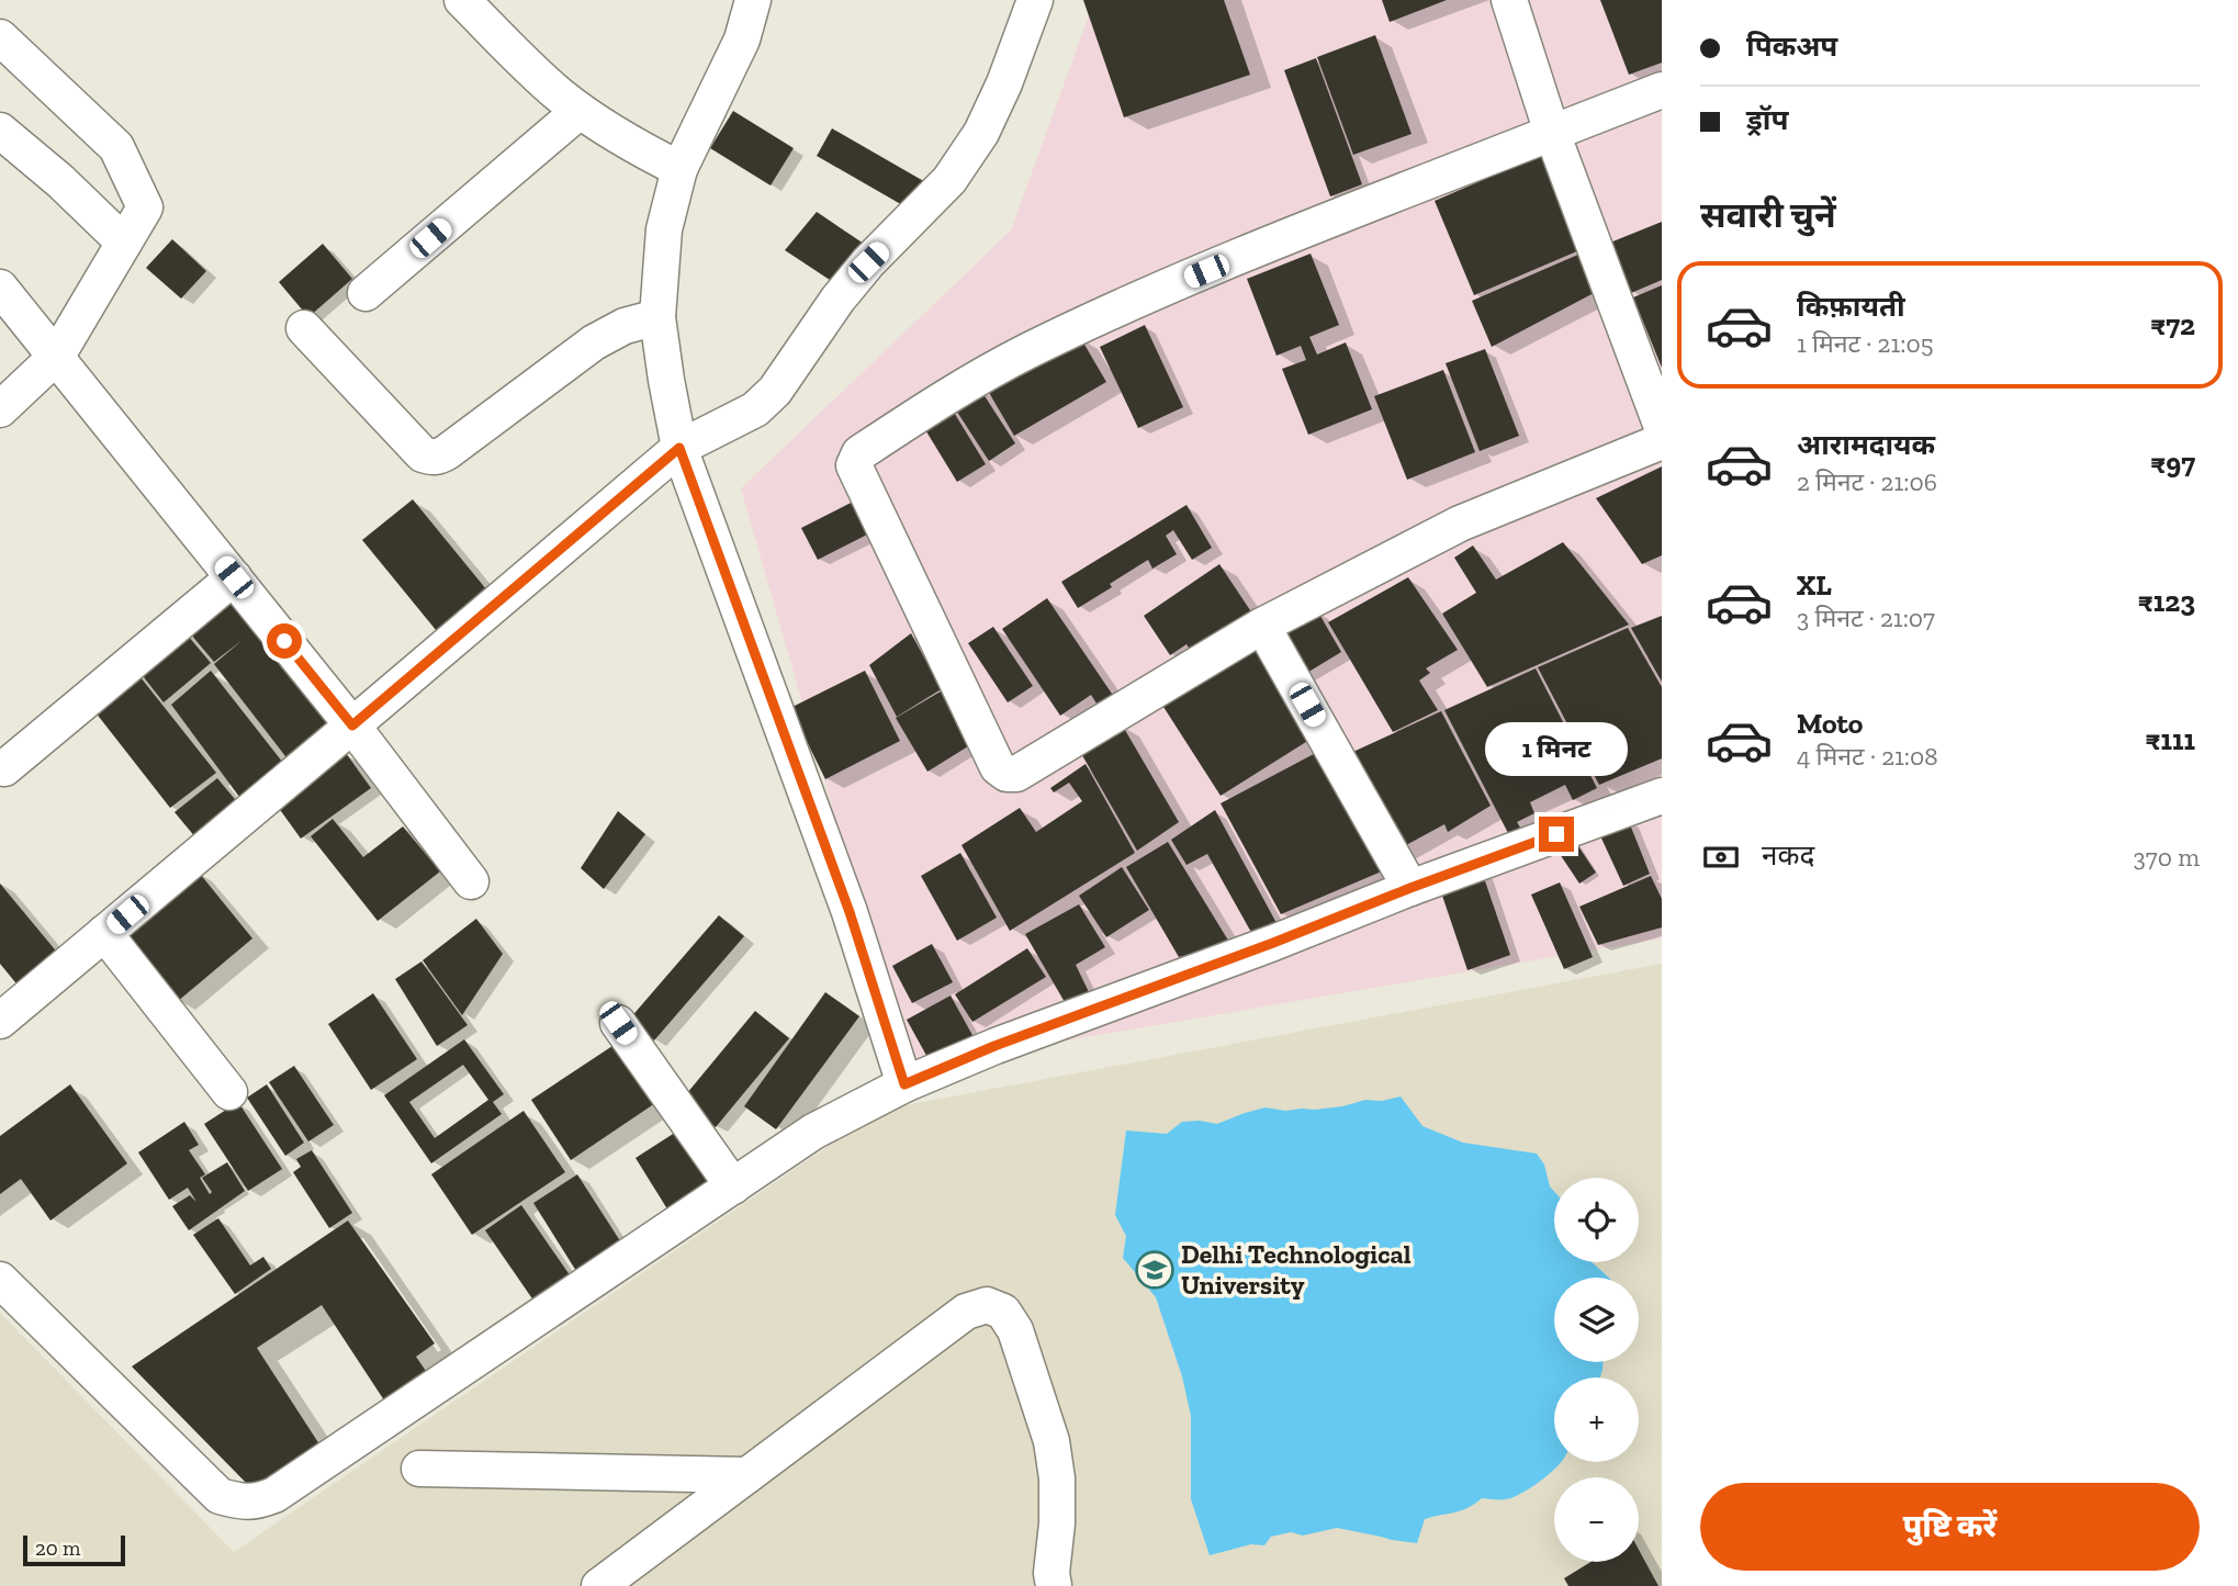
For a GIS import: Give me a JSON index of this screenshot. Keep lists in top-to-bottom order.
{
  "places": {
    "school or university": ["Delhi Technological University"]
  },
  "scale_bar": "20 m",
  "page": {
    "banner": ["पिकअप", "ड्रॉप"],
    "heading": "सवारी चुनें",
    "list": [
      {
        "name": "किफ़ायती",
        "note": "1 मिनट · 21:05",
        "value": "₹72"
      },
      {
        "name": "आरामदायक",
        "note": "2 मिनट · 21:06",
        "value": "₹97"
      },
      {
        "name": "XL",
        "note": "3 मिनट · 21:07",
        "value": "₹123"
      },
      {
        "name": "Moto",
        "note": "4 मिनट · 21:08",
        "value": "₹111"
      }
    ],
    "bubble": "1 मिनट",
    "pay": ["नकद", "370 m"],
    "map_buttons": ["+", "−"],
    "buttons": "पुष्टि करें",
    "scale": "20 m"
  }
}
